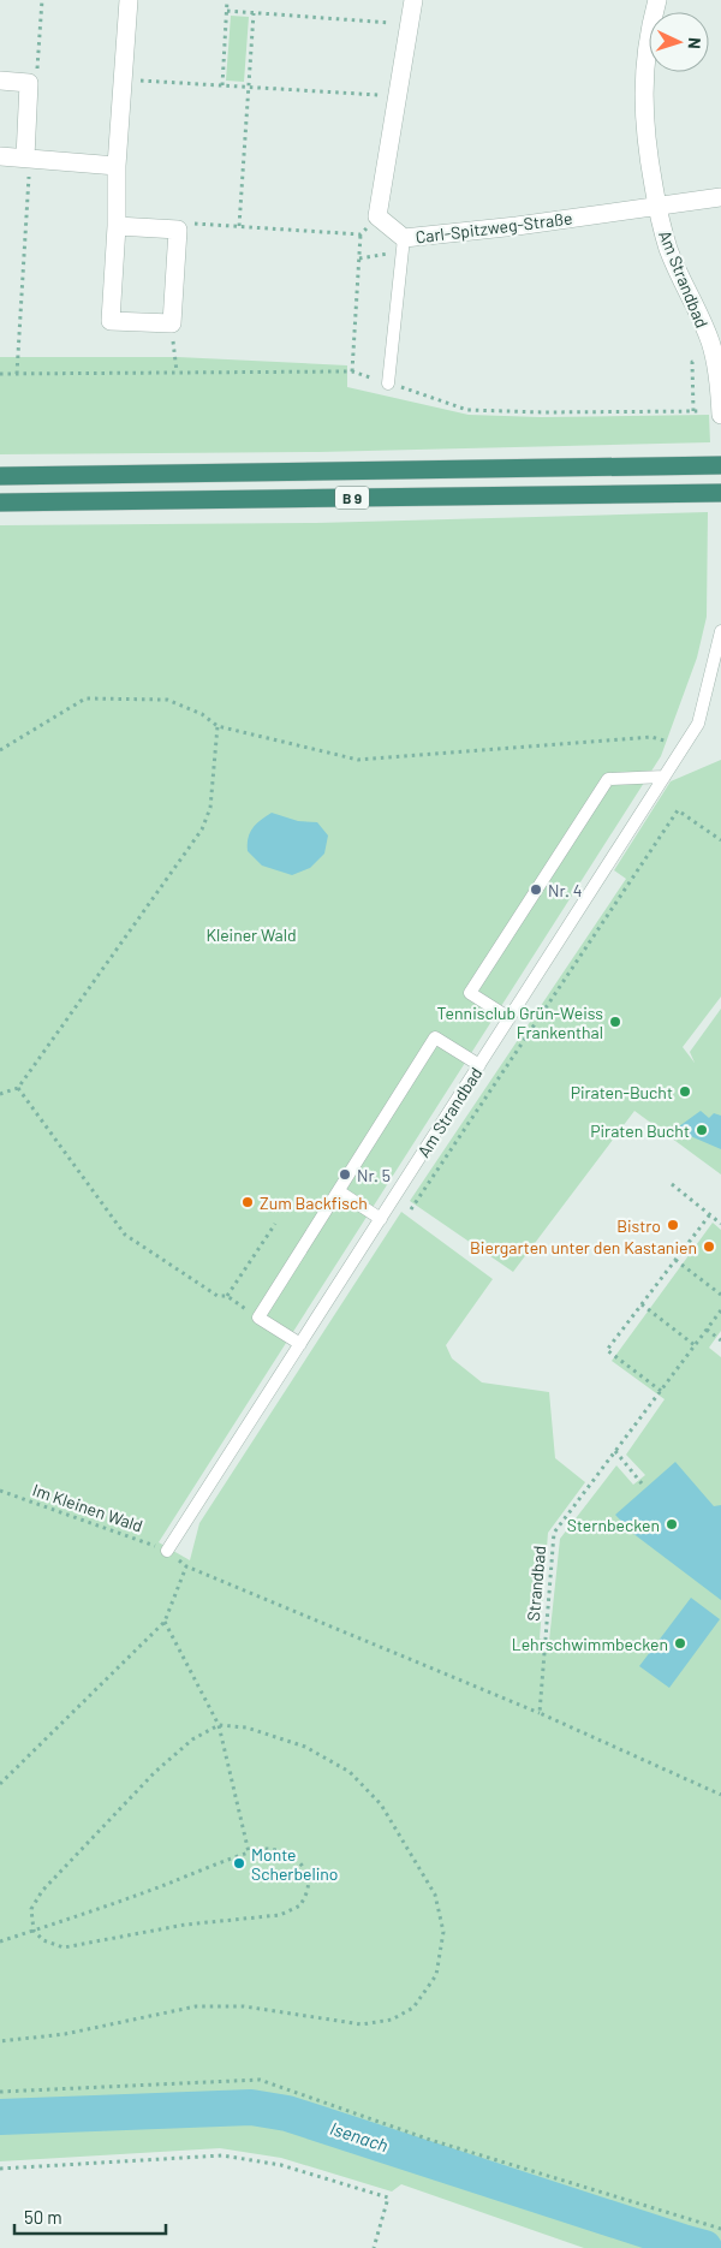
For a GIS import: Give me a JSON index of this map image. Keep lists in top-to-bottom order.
{
  "streets": {
    "highway": ["B 9"],
    "street": ["Carl-Spitzweg-Straße", "Am Strandbad"],
    "path": ["Im Kleinen Wald", "Strandbad"]
  },
  "crossings": [
    ["Carl-Spitzweg-Straße", "Am Strandbad"],
    ["Am Strandbad", "Im Kleinen Wald"],
    ["Im Kleinen Wald", "Strandbad"]
  ],
  "water": ["Isenach"],
  "parks": ["Kleiner Wald"],
  "places": [
    "Nr. 4",
    "Tennisclub Grün-Weiss Frankenthal",
    "Piraten-Bucht",
    "Piraten Bucht",
    "Nr. 5",
    "Zum Backfisch",
    "Bistro",
    "Biergarten unter den Kastanien",
    "Sternbecken",
    "Lehrschwimmbecken",
    "Monte Scherbelino"
  ],
  "scale_bar": "50 m",
  "north": "right"
}
